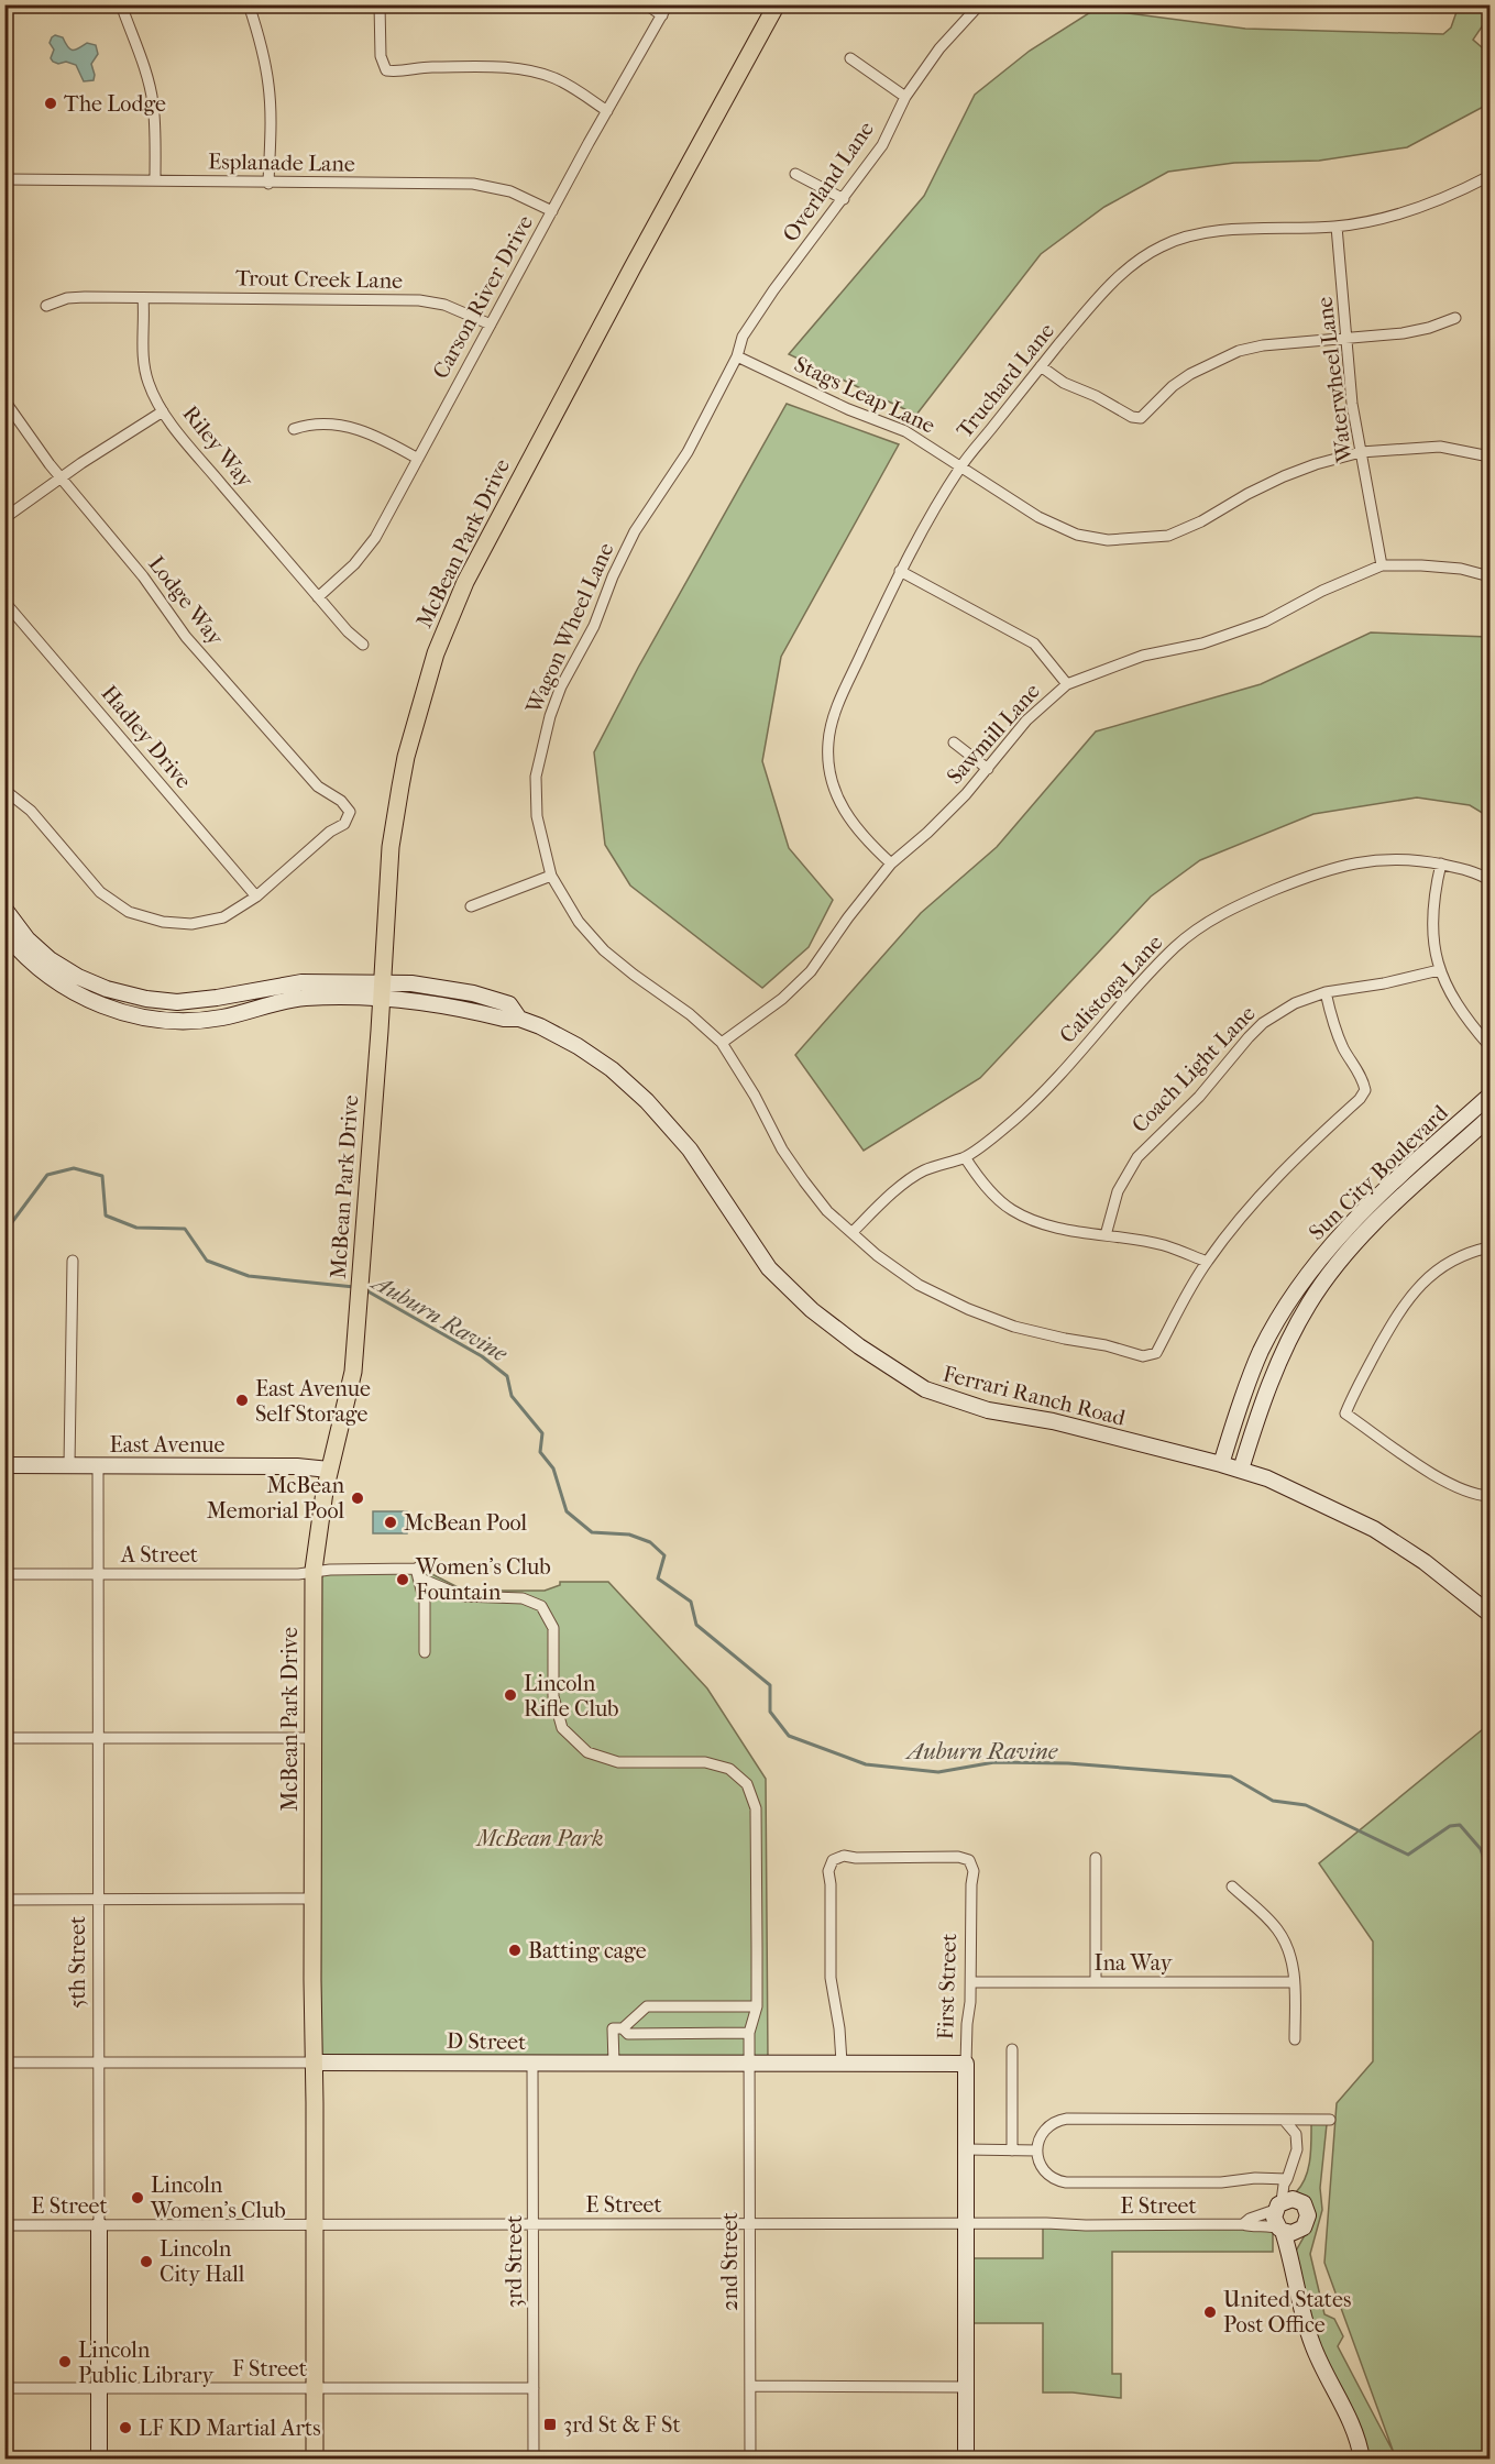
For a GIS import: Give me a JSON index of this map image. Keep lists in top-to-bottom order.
{
  "streets": {
    "main road": ["McBean Park Drive"],
    "street": [
      "Esplanade Lane",
      "Overland Lane",
      "Trout Creek Lane",
      "Carson River Drive",
      "Waterwheel Lane",
      "Truchard Lane",
      "Stags Leap Lane",
      "Riley Way",
      "Lodge Way",
      "Wagon Wheel Lane",
      "Sawmill Lane",
      "Hadley Drive",
      "Calistoga Lane",
      "Coach Light Lane",
      "Sun City Boulevard",
      "Ferrari Ranch Road",
      "East Avenue",
      "A Street",
      "5th Street",
      "Ina Way",
      "First Street",
      "D Street",
      "E Street",
      "3rd Street",
      "2nd Street",
      "F Street"
    ]
  },
  "crossings": [
    ["Esplanade Lane", "Carson River Drive"],
    ["Overland Lane", "Stags Leap Lane"],
    ["Overland Lane", "Wagon Wheel Lane"],
    ["Trout Creek Lane", "Carson River Drive"],
    ["Trout Creek Lane", "Riley Way"],
    ["Carson River Drive", "Riley Way"],
    ["Waterwheel Lane", "Truchard Lane"],
    ["Waterwheel Lane", "Stags Leap Lane"],
    ["Waterwheel Lane", "Sawmill Lane"],
    ["Truchard Lane", "Stags Leap Lane"],
    ["Truchard Lane", "Sawmill Lane"],
    ["Stags Leap Lane", "Wagon Wheel Lane"],
    ["McBean Park Drive", "Ferrari Ranch Road"],
    ["McBean Park Drive", "East Avenue"],
    ["McBean Park Drive", "A Street"],
    ["McBean Park Drive", "D Street"],
    ["McBean Park Drive", "E Street"],
    ["McBean Park Drive", "F Street"],
    ["Lodge Way", "Hadley Drive"],
    ["Wagon Wheel Lane", "Sawmill Lane"],
    ["Wagon Wheel Lane", "Calistoga Lane"],
    ["Wagon Wheel Lane", "Coach Light Lane"],
    ["Sun City Boulevard", "Ferrari Ranch Road"],
    ["East Avenue", "5th Street"],
    ["A Street", "5th Street"],
    ["A Street", "2nd Street"],
    ["5th Street", "D Street"],
    ["5th Street", "E Street"],
    ["5th Street", "F Street"],
    ["Ina Way", "First Street"],
    ["First Street", "D Street"],
    ["First Street", "E Street"],
    ["D Street", "3rd Street"],
    ["D Street", "2nd Street"],
    ["E Street", "3rd Street"],
    ["E Street", "2nd Street"],
    ["3rd Street", "F Street"]
  ],
  "water": ["Auburn Ravine"],
  "parks": ["McBean Park"],
  "places": {
    "other": [
      "The Lodge",
      "East Avenue Self Storage",
      "McBean Memorial Pool",
      "McBean Pool",
      "Women's Club Fountain",
      "Lincoln Rifle Club",
      "Batting cage",
      "Lincoln Women's Club",
      "Lincoln City Hall",
      "United States Post Office",
      "Lincoln Public Library",
      "LF KD Martial Arts"
    ],
    "transit": ["3rd St & F St"]
  }
}
